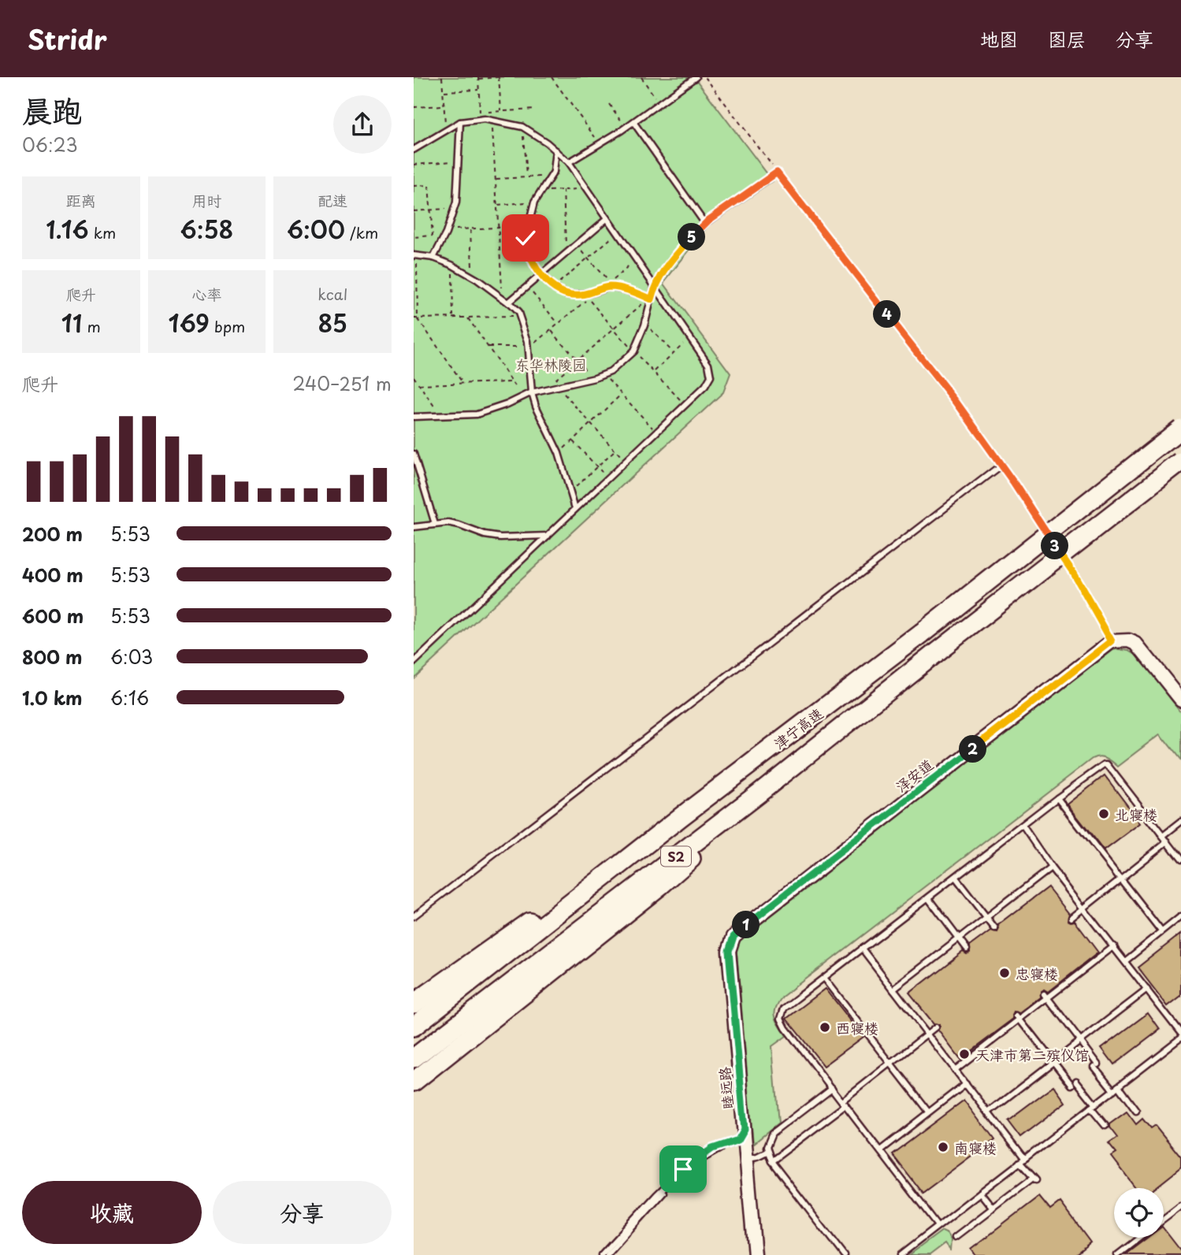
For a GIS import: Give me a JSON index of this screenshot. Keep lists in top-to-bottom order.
{
  "streets": {
    "highway": ["津宁高速", "S2"],
    "street": ["泽安道", "睦远路"]
  },
  "crossings": [
    ["泽安道", "睦远路"]
  ],
  "parks": ["东华林陵园"],
  "places": [
    "北寝楼",
    "忠寝楼",
    "西寝楼",
    "天津市第二殡仪馆",
    "南寝楼"
  ],
  "page": {
    "header": "Stridr",
    "nav": ["地图", "图层", "分享"],
    "heading": ["晨跑", "06:23"],
    "stats": [
      ["距离", "1.16 km"],
      ["用时", "6:58"],
      ["配速", "6:00 /km"],
      ["爬升", "11 m"],
      ["心率", "169 bpm"],
      ["kcal", "85"]
    ],
    "pins": [
      "5",
      "4",
      "3",
      "2",
      "1"
    ],
    "chart": ["爬升", "240–251 m"],
    "list": [
      {
        "name": "200 m",
        "note": "5:53"
      },
      {
        "name": "400 m",
        "note": "5:53"
      },
      {
        "name": "600 m",
        "note": "5:53"
      },
      {
        "name": "800 m",
        "note": "6:03"
      },
      {
        "name": "1.0 km",
        "note": "6:16"
      }
    ],
    "buttons": ["收藏", "分享"]
  }
}
